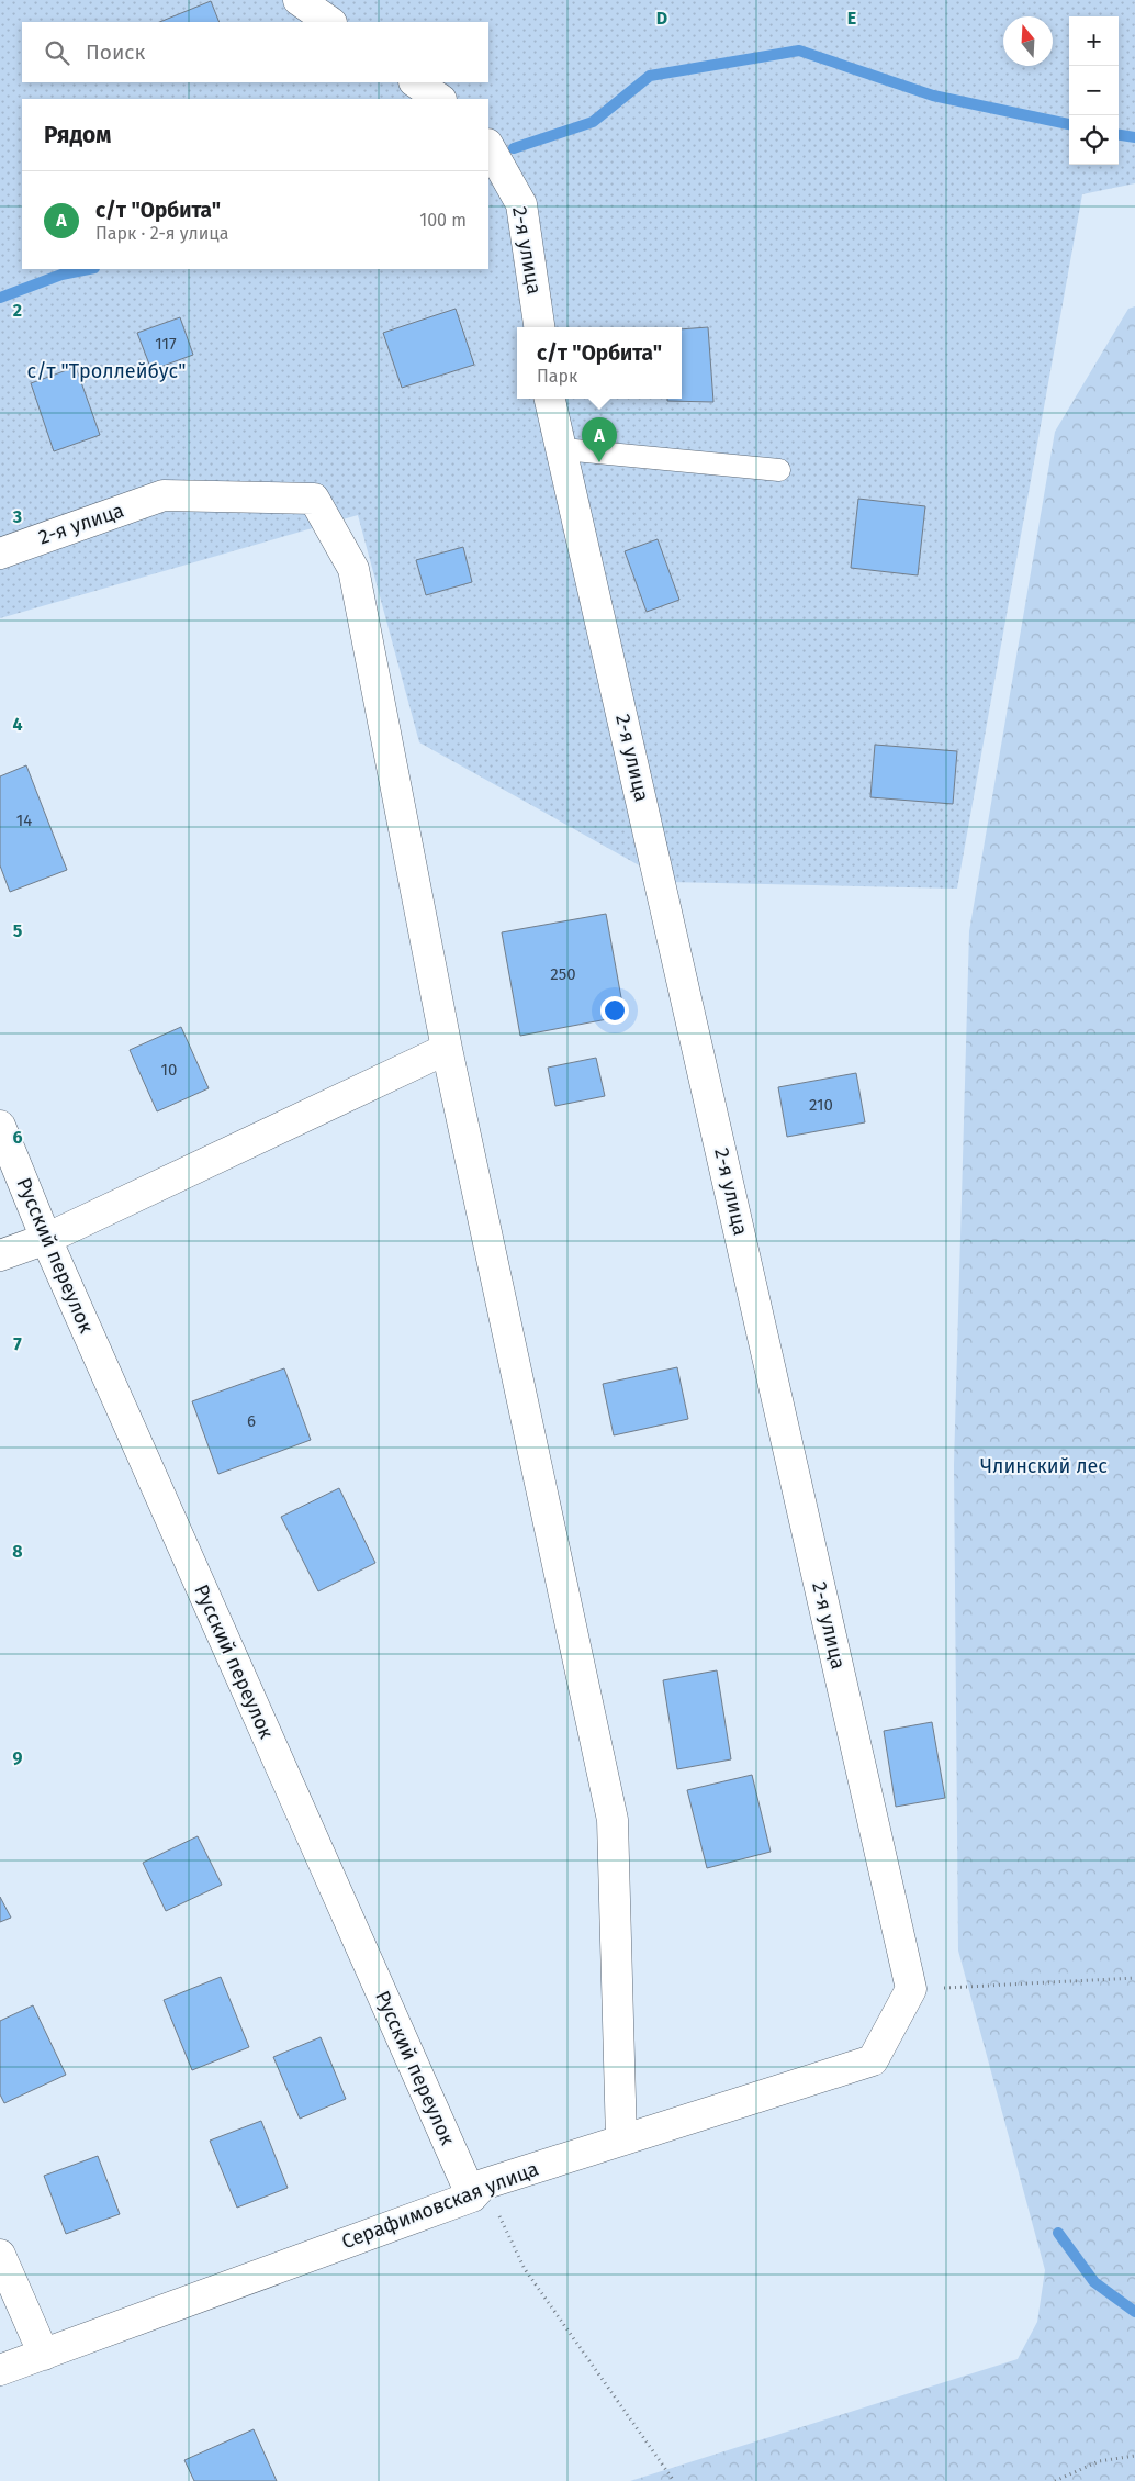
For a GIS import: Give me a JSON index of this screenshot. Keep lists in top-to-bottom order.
{
  "streets": {
    "street": ["2-я улица", "Русский переулок", "Серафимовская улица"]
  },
  "crossings": [
    ["2-я улица", "Серафимовская улица"],
    ["Русский переулок", "Серафимовская улица"]
  ],
  "parks": ["с/т \"Троллейбус\"", "Члинский лес"],
  "house_numbers": [
    "117",
    "14",
    "250",
    "10",
    "210",
    "6"
  ],
  "north": "top",
  "page": {
    "map_buttons": ["+", "−"],
    "search": "Поиск",
    "heading": "Рядом",
    "list": [
      {
        "mark": "A",
        "name": "с/т \"Орбита\"",
        "note": "Парк · 2-я улица",
        "value": "100 m"
      }
    ],
    "popup": ["с/т \"Орбита\"", "Парк"],
    "pins": "A"
  },
  "grid": {
    "columns": ["D", "E"],
    "rows": [
      "2",
      "3",
      "4",
      "5",
      "6",
      "7",
      "8",
      "9"
    ]
  }
}
